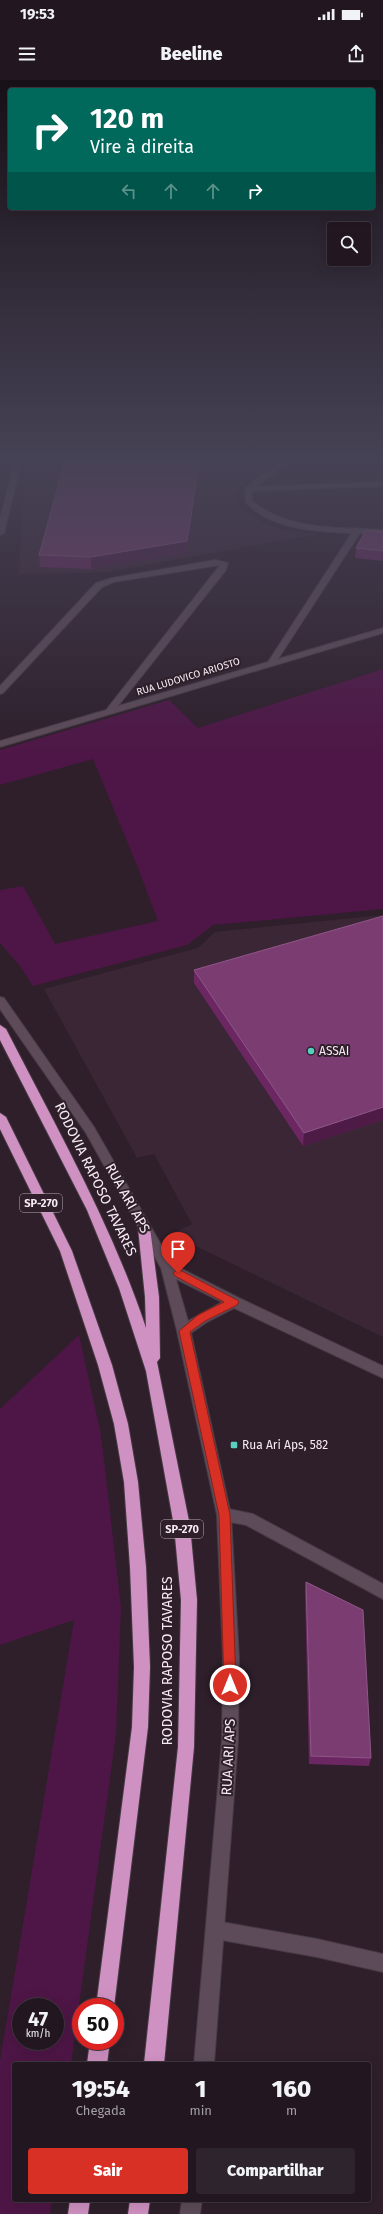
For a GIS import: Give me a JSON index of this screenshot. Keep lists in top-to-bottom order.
{
  "streets": {
    "highway": ["RODOVIA RAPOSO TAVARES", "SP-270"],
    "street": ["RUA LUDOVICO ARIOSTO", "RUA ARI APS"]
  },
  "places": {
    "other": ["ASSAI"],
    "transit": ["Rua Ari Aps, 582"]
  },
  "page": {
    "status": "19:53",
    "header": "Beeline",
    "turn": ["120 m", "Vire à direita"],
    "speed": "47 km/h",
    "limit": "50",
    "eta": [
      "19:54",
      "Chegada",
      "1",
      "min",
      "160",
      "m"
    ],
    "buttons": ["Sair", "Compartilhar"]
  }
}
